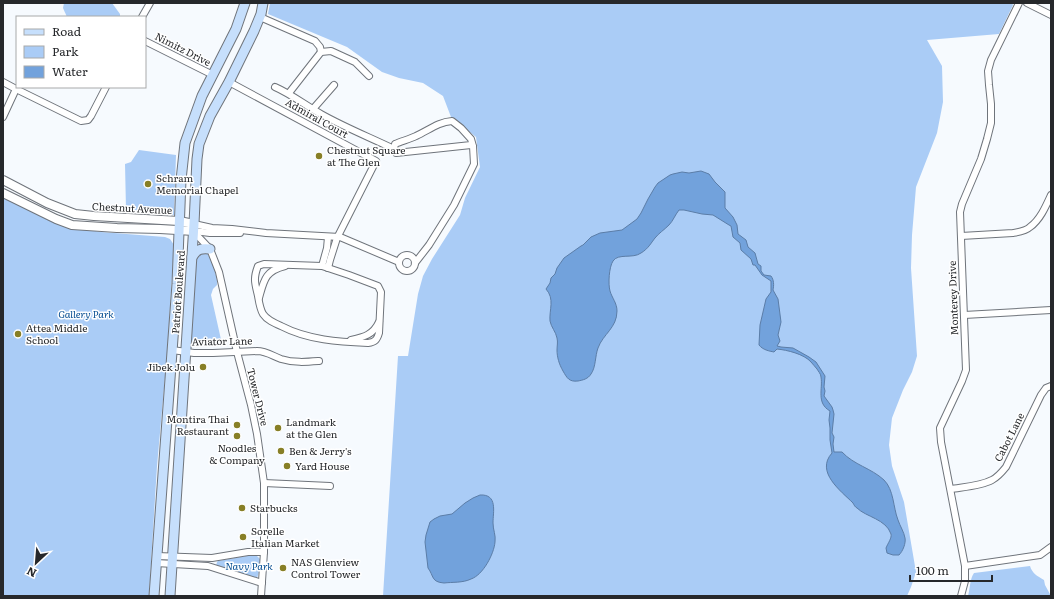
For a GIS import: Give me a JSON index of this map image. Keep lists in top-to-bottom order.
{
  "streets": {
    "main road": ["Patriot Boulevard"],
    "street": [
      "Nimitz Drive",
      "Admiral Court",
      "Chestnut Avenue",
      "Monterey Drive",
      "Aviator Lane",
      "Tower Drive",
      "Cabot Lane"
    ]
  },
  "crossings": [
    ["Nimitz Drive", "Patriot Boulevard"],
    ["Admiral Court", "Chestnut Avenue"],
    ["Admiral Court", "Patriot Boulevard"],
    ["Chestnut Avenue", "Patriot Boulevard"],
    ["Chestnut Avenue", "Tower Drive"],
    ["Patriot Boulevard", "Aviator Lane"],
    ["Patriot Boulevard", "Tower Drive"],
    ["Monterey Drive", "Cabot Lane"],
    ["Aviator Lane", "Tower Drive"]
  ],
  "parks": ["Gallery Park", "Navy Park"],
  "places": [
    "Chestnut Square at The Glen",
    "Schram Memorial Chapel",
    "Attea Middle School",
    "Jibek Jolu",
    "Montira Thai Restaurant",
    "Landmark at the Glen",
    "Noodles & Company",
    "Ben & Jerry's",
    "Yard House",
    "Starbucks",
    "Sorelle Italian Market",
    "NAS Glenview Control Tower"
  ],
  "legend": ["Road", "Park", "Water"],
  "scale_bar": "100 m",
  "north": "bottom left"
}
